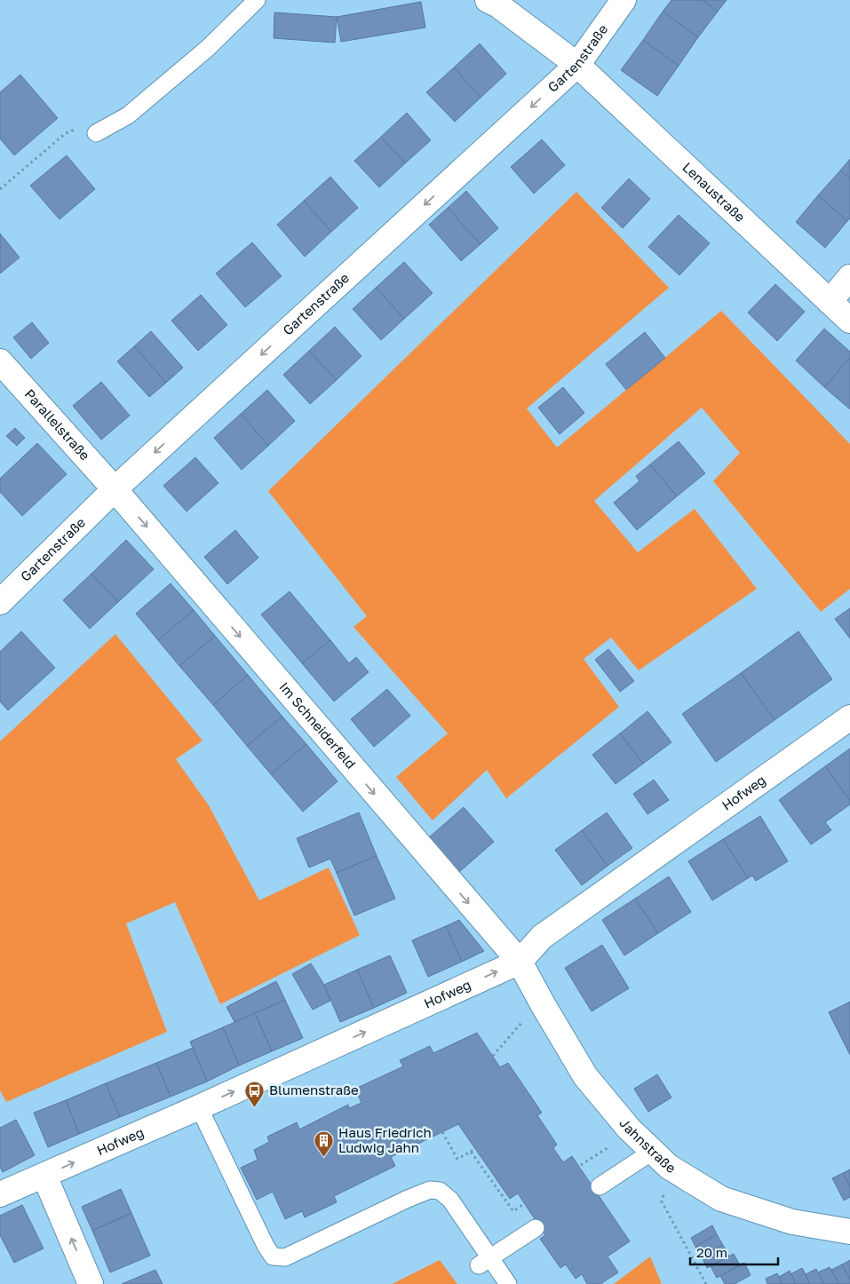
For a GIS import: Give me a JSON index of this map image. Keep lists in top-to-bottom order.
{
  "streets": {
    "street": [
      "Gartenstraße",
      "Lenaustraße",
      "Parallelstraße",
      "Im Schneiderfeld",
      "Hofweg",
      "Jahnstraße"
    ]
  },
  "crossings": [
    ["Gartenstraße", "Lenaustraße"],
    ["Gartenstraße", "Parallelstraße"],
    ["Gartenstraße", "Im Schneiderfeld"],
    ["Parallelstraße", "Im Schneiderfeld"],
    ["Im Schneiderfeld", "Hofweg"],
    ["Im Schneiderfeld", "Jahnstraße"],
    ["Hofweg", "Jahnstraße"]
  ],
  "one_way": ["Gartenstraße", "Im Schneiderfeld", "Hofweg"],
  "places": {
    "bus stop": ["Blumenstraße"],
    "building": ["Haus Friedrich Ludwig Jahn"]
  },
  "scale_bar": "20 m"
}
